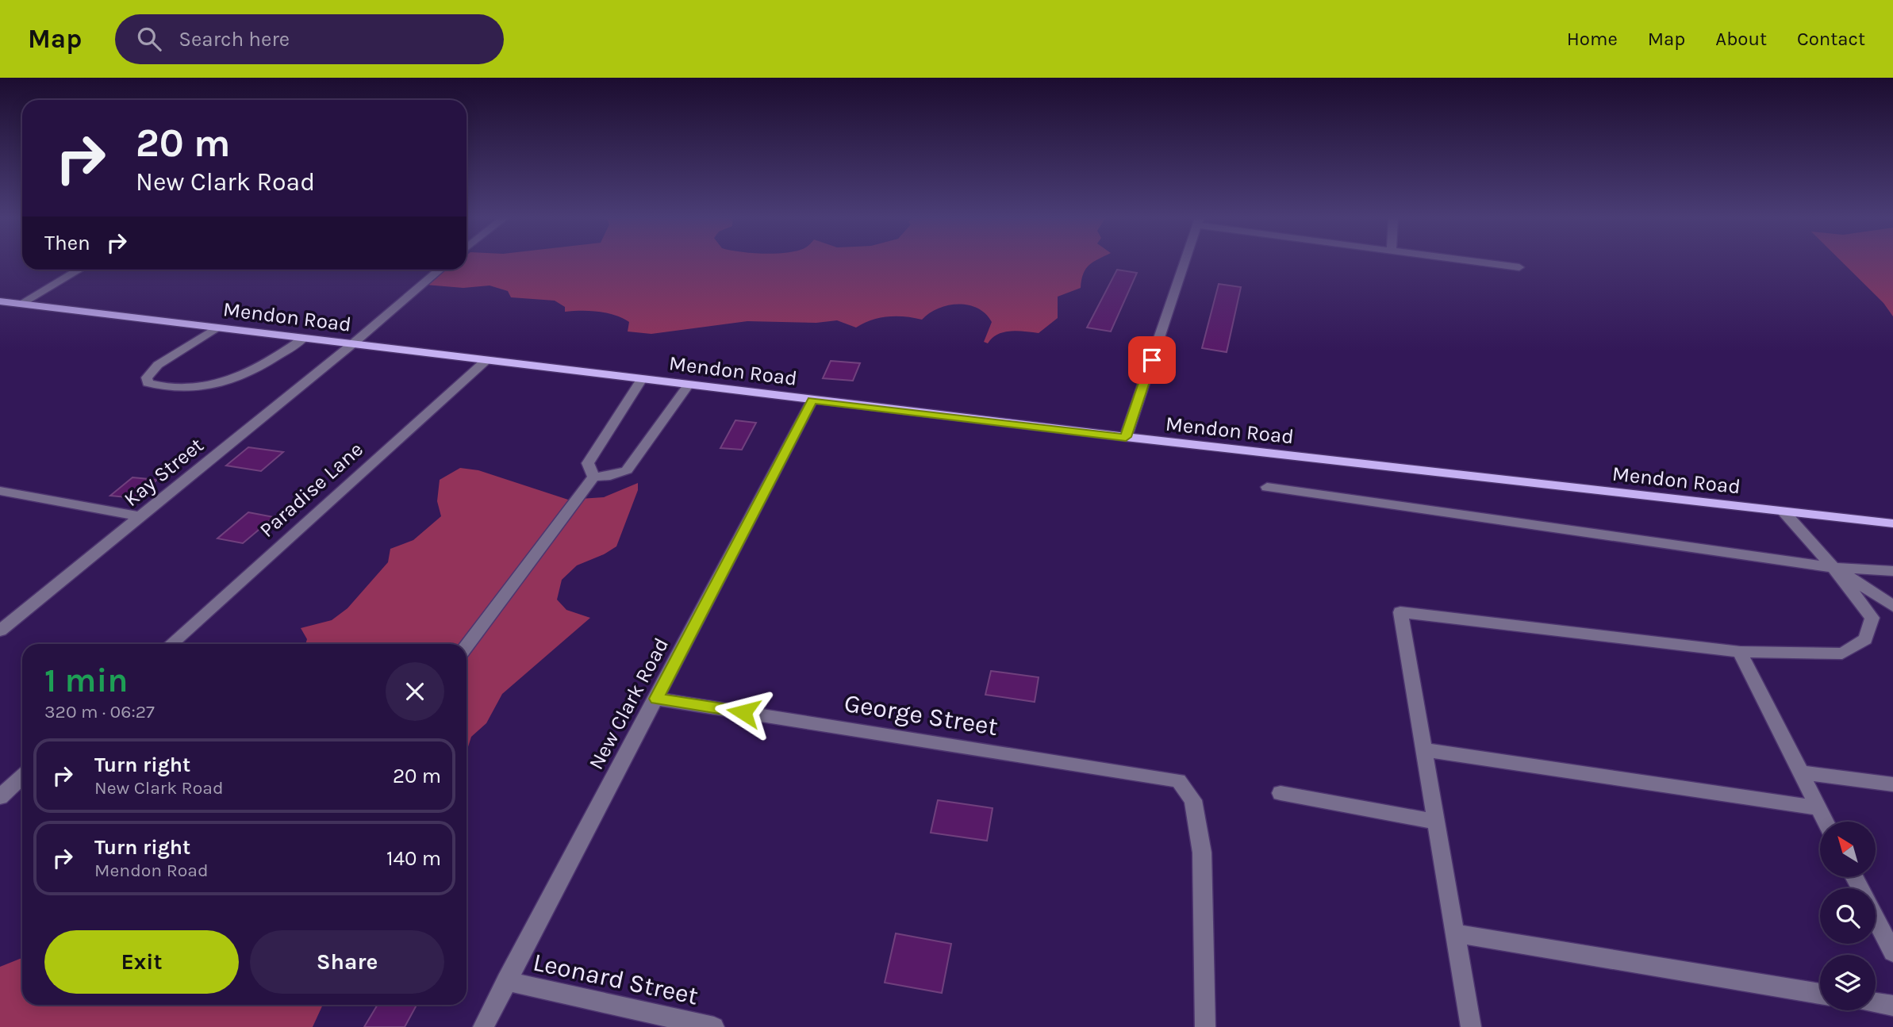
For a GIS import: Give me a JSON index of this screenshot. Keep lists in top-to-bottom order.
{
  "streets": {
    "main road": ["Mendon Road"],
    "street": [
      "Kay Street",
      "Paradise Lane",
      "New Clark Road",
      "George Street",
      "Leonard Street"
    ]
  },
  "crossings": [
    ["Mendon Road", "Kay Street"],
    ["Mendon Road", "Paradise Lane"],
    ["Mendon Road", "New Clark Road"],
    ["New Clark Road", "George Street"],
    ["New Clark Road", "Leonard Street"]
  ],
  "north": "top left",
  "page": {
    "header": "Map",
    "search": "Search here",
    "nav": [
      "Home",
      "Map",
      "About",
      "Contact"
    ],
    "turn": ["20 m", "New Clark Road"],
    "then": "Then",
    "heading": ["1 min", "320 m · 06:27"],
    "list": [
      {
        "name": "Turn right",
        "note": "New Clark Road",
        "value": "20 m"
      },
      {
        "name": "Turn right",
        "note": "Mendon Road",
        "value": "140 m"
      }
    ],
    "buttons": ["Exit", "Share"]
  }
}
